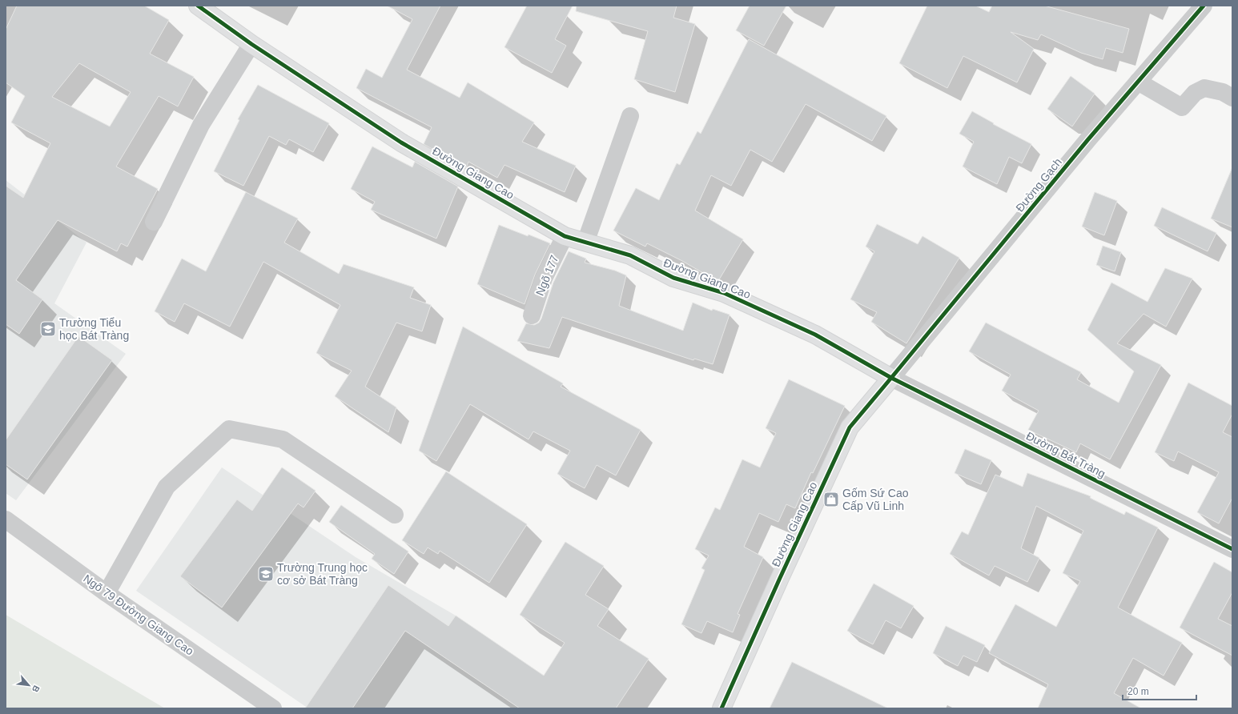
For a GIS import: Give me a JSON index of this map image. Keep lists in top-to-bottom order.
{
  "streets": {
    "street": [
      "Đường Giang Cao",
      "Đường Gạch",
      "Ngõ 177",
      "Đường Bát Tràng",
      "Ngõ 79 Đường Giang Cao"
    ]
  },
  "crossings": [
    ["Đường Giang Cao", "Đường Gạch"],
    ["Đường Giang Cao", "Ngõ 177"],
    ["Đường Giang Cao", "Đường Bát Tràng"],
    ["Đường Gạch", "Đường Bát Tràng"]
  ],
  "places": {
    "school or university": ["Trường Tiểu học Bát Tràng", "Trường Trung học cơ sở Bát Tràng"],
    "shop": ["Gốm Sứ Cao Cấp Vũ Linh"]
  },
  "scale_bar": "20 m",
  "north": "bottom right"
}
